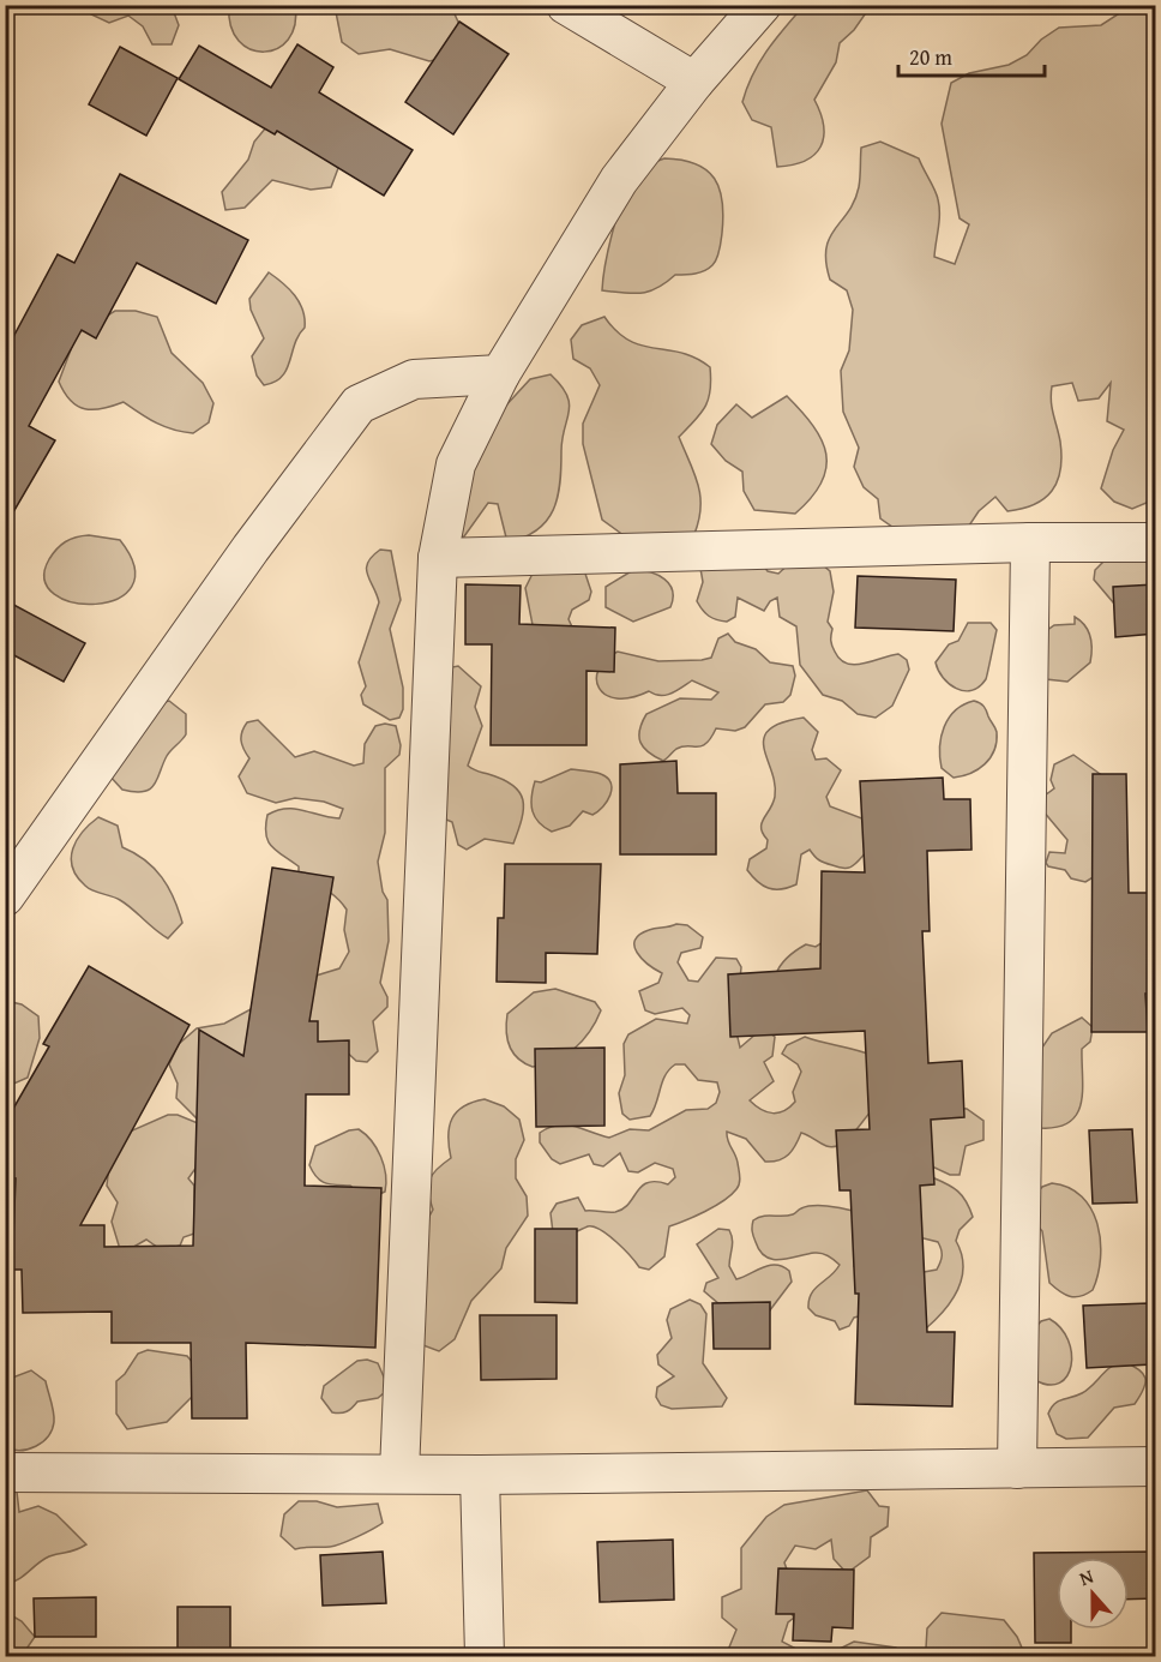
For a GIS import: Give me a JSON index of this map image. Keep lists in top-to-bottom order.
{
  "scale_bar": "20 m",
  "north": "top"
}
